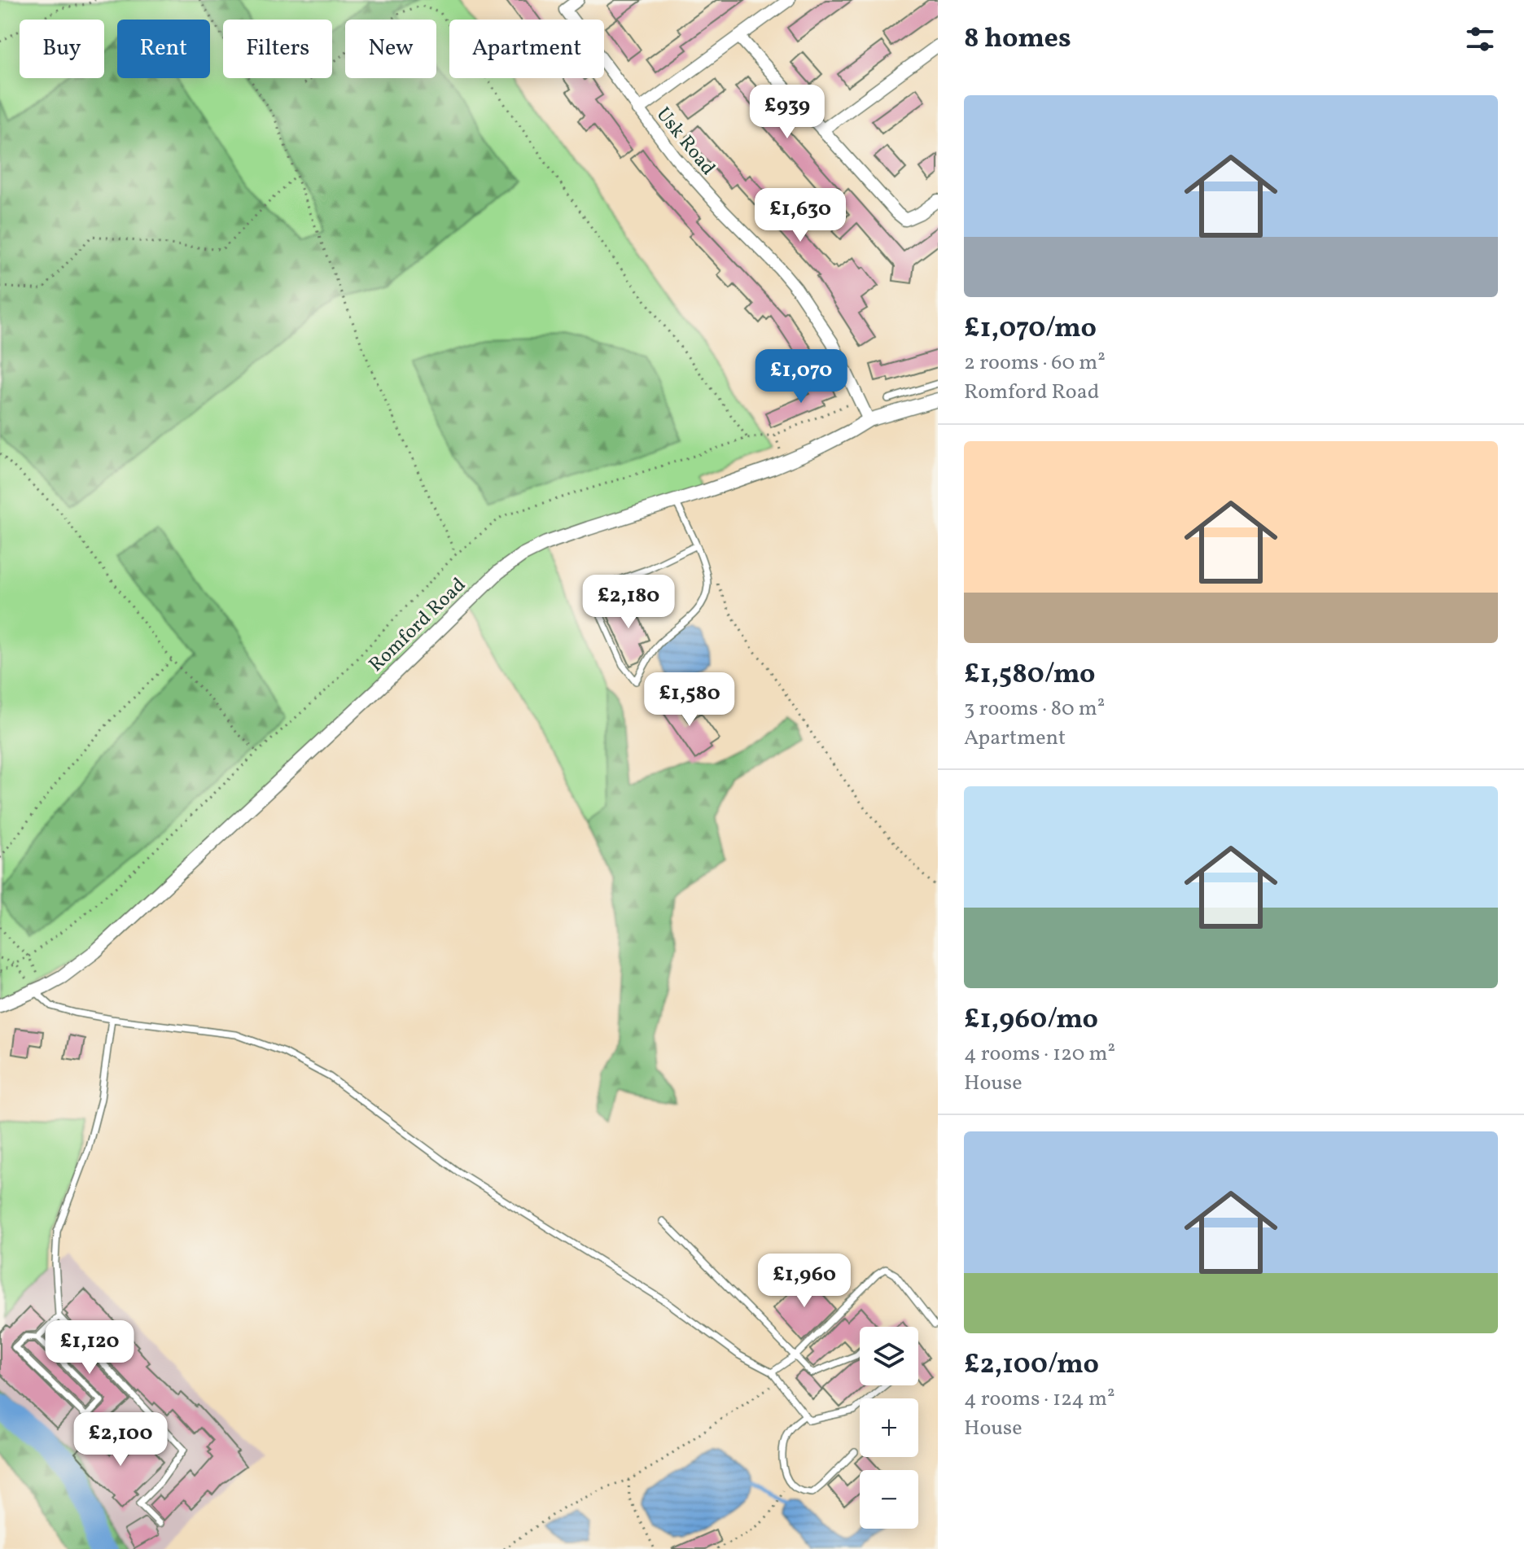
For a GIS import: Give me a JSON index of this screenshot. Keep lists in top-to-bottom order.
{
  "streets": {
    "street": ["Usk Road", "Romford Road"]
  },
  "crossings": [
    ["Usk Road", "Romford Road"]
  ],
  "page": {
    "heading": "8 homes",
    "chip": [
      "Buy",
      "Rent",
      "Filters",
      "New",
      "Apartment"
    ],
    "list": [
      {
        "name": "£1,070/mo",
        "note": "2 rooms · 60 m² · Romford Road"
      },
      {
        "name": "£1,580/mo",
        "note": "3 rooms · 80 m² · Apartment"
      },
      {
        "name": "£1,960/mo",
        "note": "4 rooms · 120 m² · House"
      },
      {
        "name": "£2,100/mo",
        "note": "4 rooms · 124 m² · House"
      }
    ],
    "price": [
      "£939",
      "£1,630",
      "£1,070",
      "£2,180",
      "£1,580",
      "£1,960",
      "£1,120",
      "£2,100"
    ],
    "map_buttons": ["+", "−"]
  }
}
